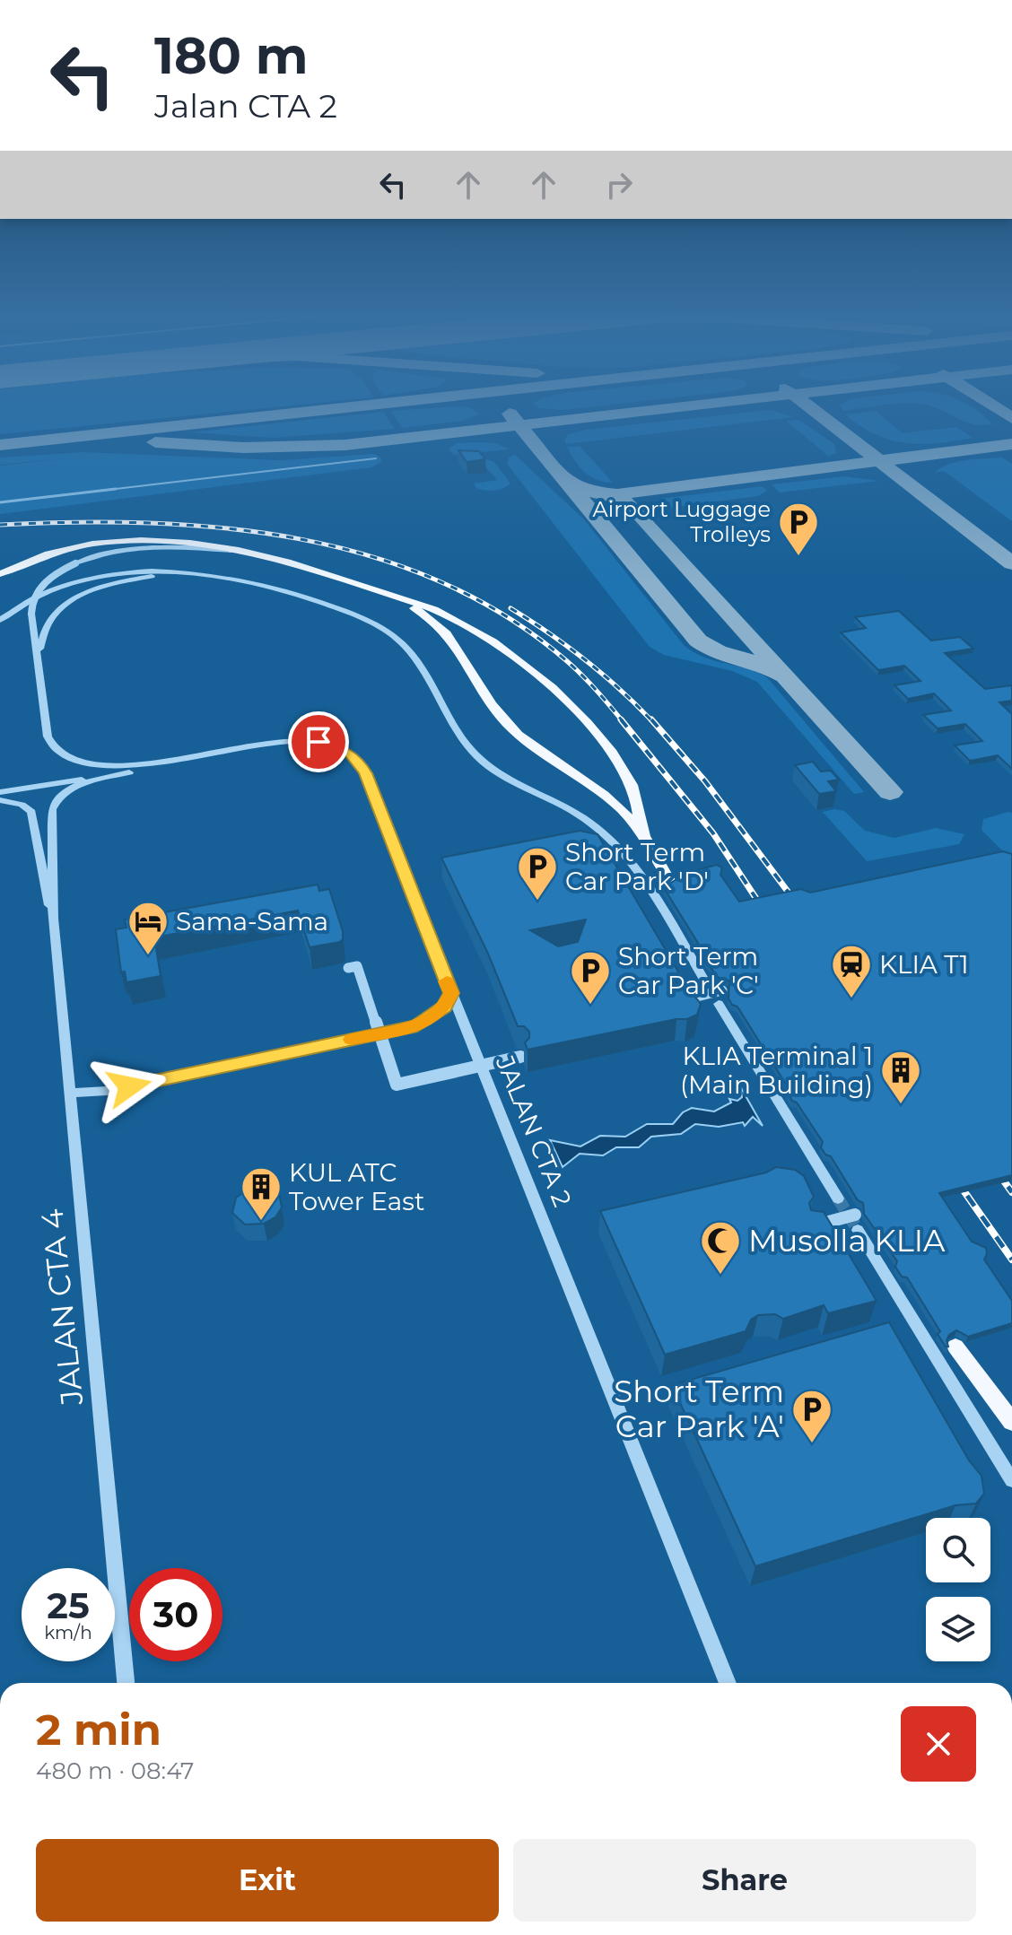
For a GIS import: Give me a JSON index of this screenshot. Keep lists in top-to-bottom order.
{
  "streets": {
    "street": ["JALAN CTA 2", "JALAN CTA 4"]
  },
  "places": {
    "parking": [
      "Airport Luggage Trolleys",
      "Short Term Car Park 'D'",
      "Short Term Car Park 'C'",
      "Short Term Car Park 'A'"
    ],
    "hotel": ["Sama-Sama"],
    "station": ["KLIA T1"],
    "building": ["KLIA Terminal 1 (Main Building)", "KUL ATC Tower East"],
    "mosque": ["Musolla KLIA"]
  },
  "page": {
    "turn": ["180 m", "Jalan CTA 2"],
    "speed": "25 km/h",
    "limit": "30",
    "heading": ["2 min", "480 m · 08:47"],
    "buttons": ["Exit", "Share"]
  }
}
